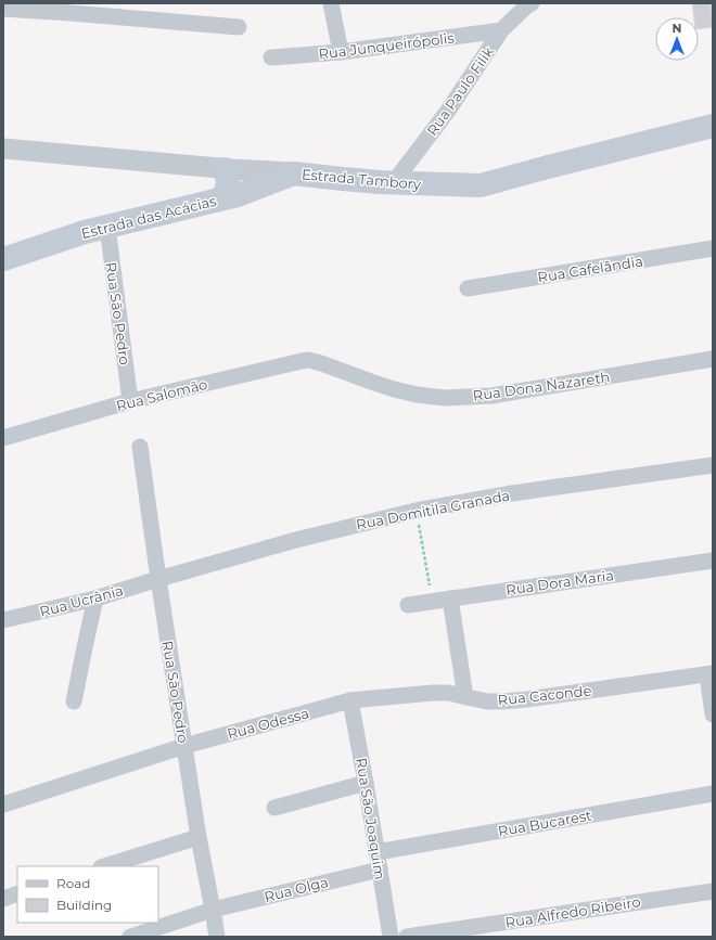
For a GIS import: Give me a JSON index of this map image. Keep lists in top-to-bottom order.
{
  "streets": {
    "main road": ["Estrada Tambory", "Estrada das Acácias"],
    "street": [
      "Rua Junqueirópolis",
      "Rua Paulo Filik",
      "Rua Cafelândia",
      "Rua São Pedro",
      "Rua Dona Nazareth",
      "Rua Salomão",
      "Rua Domitila Granada",
      "Rua Dora Maria",
      "Rua Ucrânia",
      "Rua Caconde",
      "Rua Odessa",
      "Rua São Joaquim",
      "Rua Bucarest",
      "Rua Olga",
      "Rua Alfredo Ribeiro"
    ]
  },
  "crossings": [
    ["Rua Junqueirópolis", "Rua Paulo Filik"],
    ["Rua Paulo Filik", "Estrada Tambory"],
    ["Estrada Tambory", "Estrada das Acácias"],
    ["Estrada das Acácias", "Rua São Pedro"],
    ["Rua São Pedro", "Rua Salomão"],
    ["Rua São Pedro", "Rua Domitila Granada"],
    ["Rua São Pedro", "Rua Ucrânia"],
    ["Rua São Pedro", "Rua Odessa"],
    ["Rua São Pedro", "Rua Olga"],
    ["Rua Dona Nazareth", "Rua Salomão"],
    ["Rua Domitila Granada", "Rua Ucrânia"],
    ["Rua Caconde", "Rua Odessa"],
    ["Rua Caconde", "Rua São Joaquim"],
    ["Rua Odessa", "Rua São Joaquim"],
    ["Rua São Joaquim", "Rua Bucarest"],
    ["Rua São Joaquim", "Rua Olga"]
  ],
  "legend": ["Road", "Building"],
  "north": "top"
}
